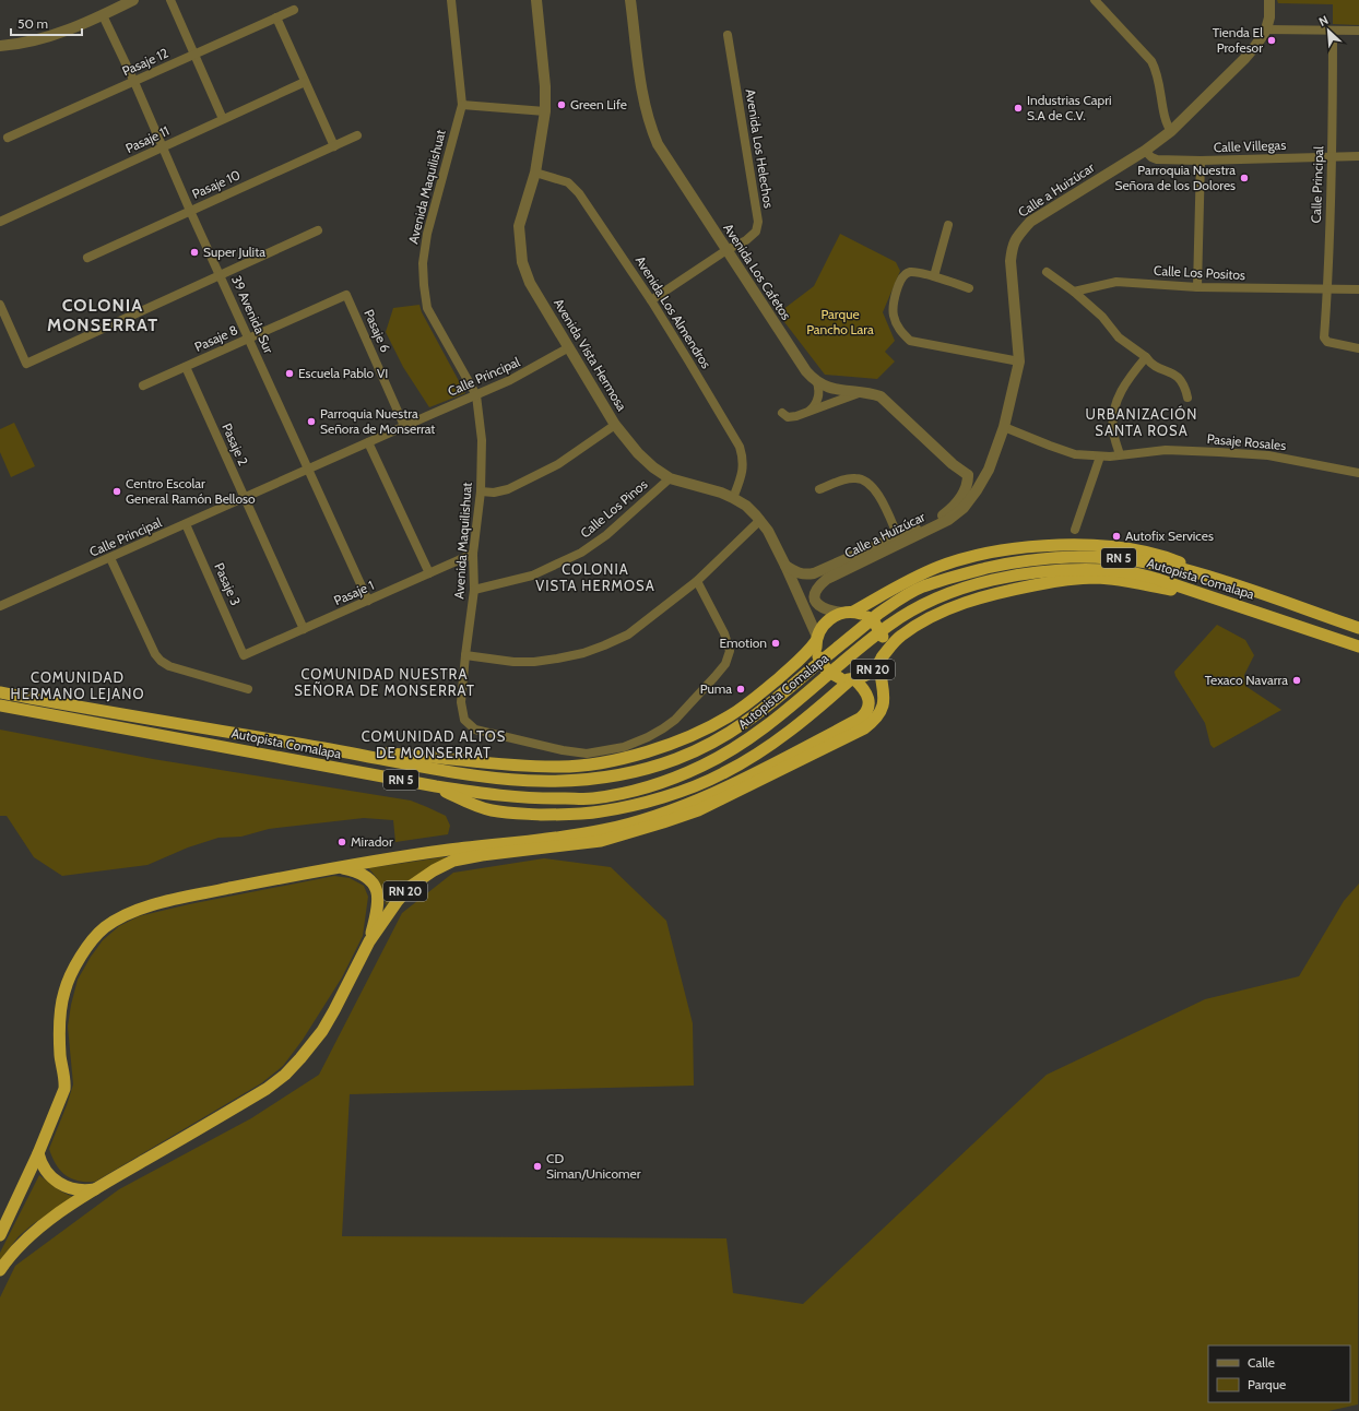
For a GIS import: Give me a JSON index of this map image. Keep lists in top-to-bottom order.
{
  "streets": {
    "highway": ["RN 5", "Autopista Comalapa", "RN 20"],
    "street": [
      "Pasaje 12",
      "Pasaje 11",
      "Calle Villegas",
      "Avenida Los Helechos",
      "Pasaje 10",
      "Calle Principal",
      "Avenida Maquilishuat",
      "Calle a Huizúcar",
      "Avenida Los Cafetos",
      "Calle Los Positos",
      "Avenida Los Almendros",
      "39 Avenida Sur",
      "Pasaje 6",
      "Pasaje 8",
      "Avenida Vista Hermosa",
      "Pasaje Rosales",
      "Pasaje 2",
      "Calle Los Pinos",
      "Pasaje 3",
      "Pasaje 1"
    ]
  },
  "crossings": [
    ["Pasaje 12", "39 Avenida Sur"],
    ["Pasaje 11", "39 Avenida Sur"],
    ["Calle Villegas", "Calle Principal"],
    ["Calle Villegas", "Calle a Huizúcar"],
    ["Avenida Los Helechos", "Avenida Los Cafetos"],
    ["Avenida Los Helechos", "Avenida Los Almendros"],
    ["Pasaje 10", "39 Avenida Sur"],
    ["Calle Principal", "Avenida Maquilishuat"],
    ["Calle Principal", "Calle Los Positos"],
    ["Calle Principal", "39 Avenida Sur"],
    ["Calle Principal", "Pasaje 6"],
    ["Calle Principal", "Avenida Vista Hermosa"],
    ["Calle Principal", "Pasaje 2"],
    ["Calle Principal", "Pasaje 3"],
    ["Avenida Maquilishuat", "Calle Los Pinos"],
    ["Avenida Maquilishuat", "Pasaje 1"],
    ["Calle a Huizúcar", "Avenida Los Cafetos"],
    ["Calle a Huizúcar", "Avenida Vista Hermosa"],
    ["Calle a Huizúcar", "Pasaje Rosales"],
    ["Calle a Huizúcar", "RN 20"],
    ["Avenida Los Almendros", "Avenida Vista Hermosa"],
    ["39 Avenida Sur", "Pasaje 8"],
    ["39 Avenida Sur", "Pasaje 1"],
    ["Pasaje 6", "Pasaje 8"],
    ["Pasaje 8", "Pasaje 2"],
    ["Avenida Vista Hermosa", "Calle Los Pinos"],
    ["Avenida Vista Hermosa", "RN 20"],
    ["Pasaje 2", "Pasaje 1"],
    ["Pasaje 3", "Pasaje 1"]
  ],
  "districts": [
    "COLONIA MONSERRAT",
    "URBANIZACIÓN SANTA ROSA",
    "COLONIA VISTA HERMOSA",
    "COMUNIDAD NUESTRA SEÑORA DE MONSERRAT",
    "COMUNIDAD HERMANO LEJANO",
    "COMUNIDAD ALTOS DE MONSERRAT"
  ],
  "parks": ["Parque Pancho Lara"],
  "places": [
    "Tienda El Profesor",
    "Green Life",
    "Industrias Capri S.A de C.V.",
    "Parroquia Nuestra Señora de los Dolores",
    "Super Julita",
    "Escuela Pablo VI",
    "Parroquia Nuestra Señora de Monserrat",
    "Centro Escolar General Ramón Belloso",
    "Autofix Services",
    "Emotion",
    "Texaco Navarra",
    "Puma",
    "Mirador",
    "CD Siman/Unicomer"
  ],
  "legend": ["Calle", "Parque"],
  "scale_bar": "50 m",
  "north": "top left"
}
